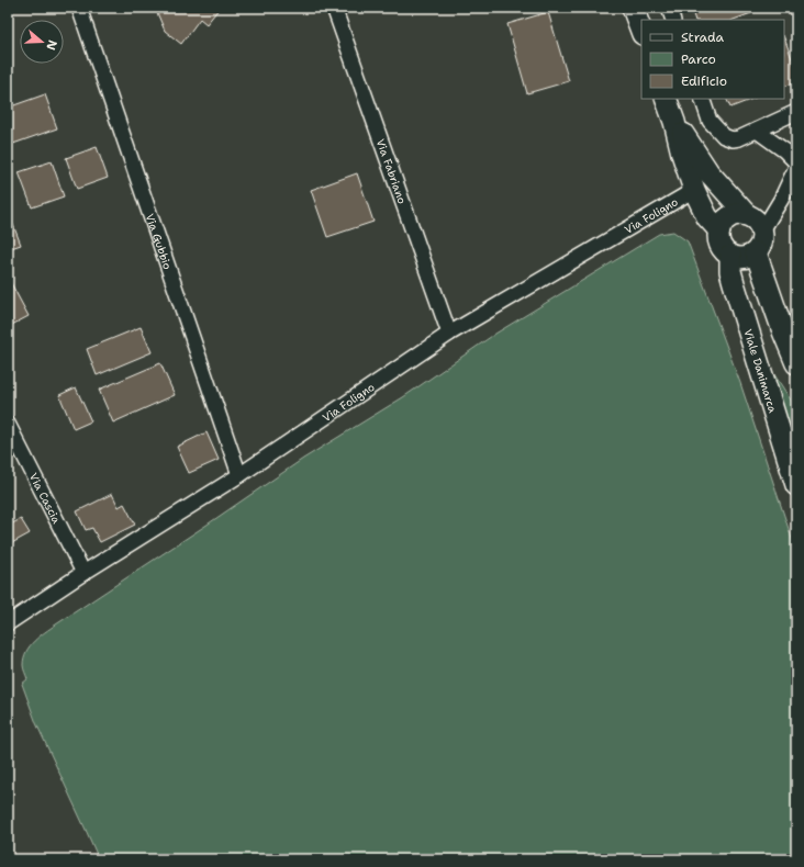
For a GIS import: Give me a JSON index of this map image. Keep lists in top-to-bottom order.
{
  "streets": {
    "main road": ["Viale Danimarca"],
    "street": [
      "Via Fabriano",
      "Via Foligno",
      "Via Gubbio",
      "Via Cascia"
    ]
  },
  "crossings": [
    ["Via Fabriano", "Via Foligno"],
    ["Via Foligno", "Via Gubbio"],
    ["Via Foligno", "Via Cascia"]
  ],
  "legend": ["Strada", "Parco", "Edificio"],
  "north": "right"
}
